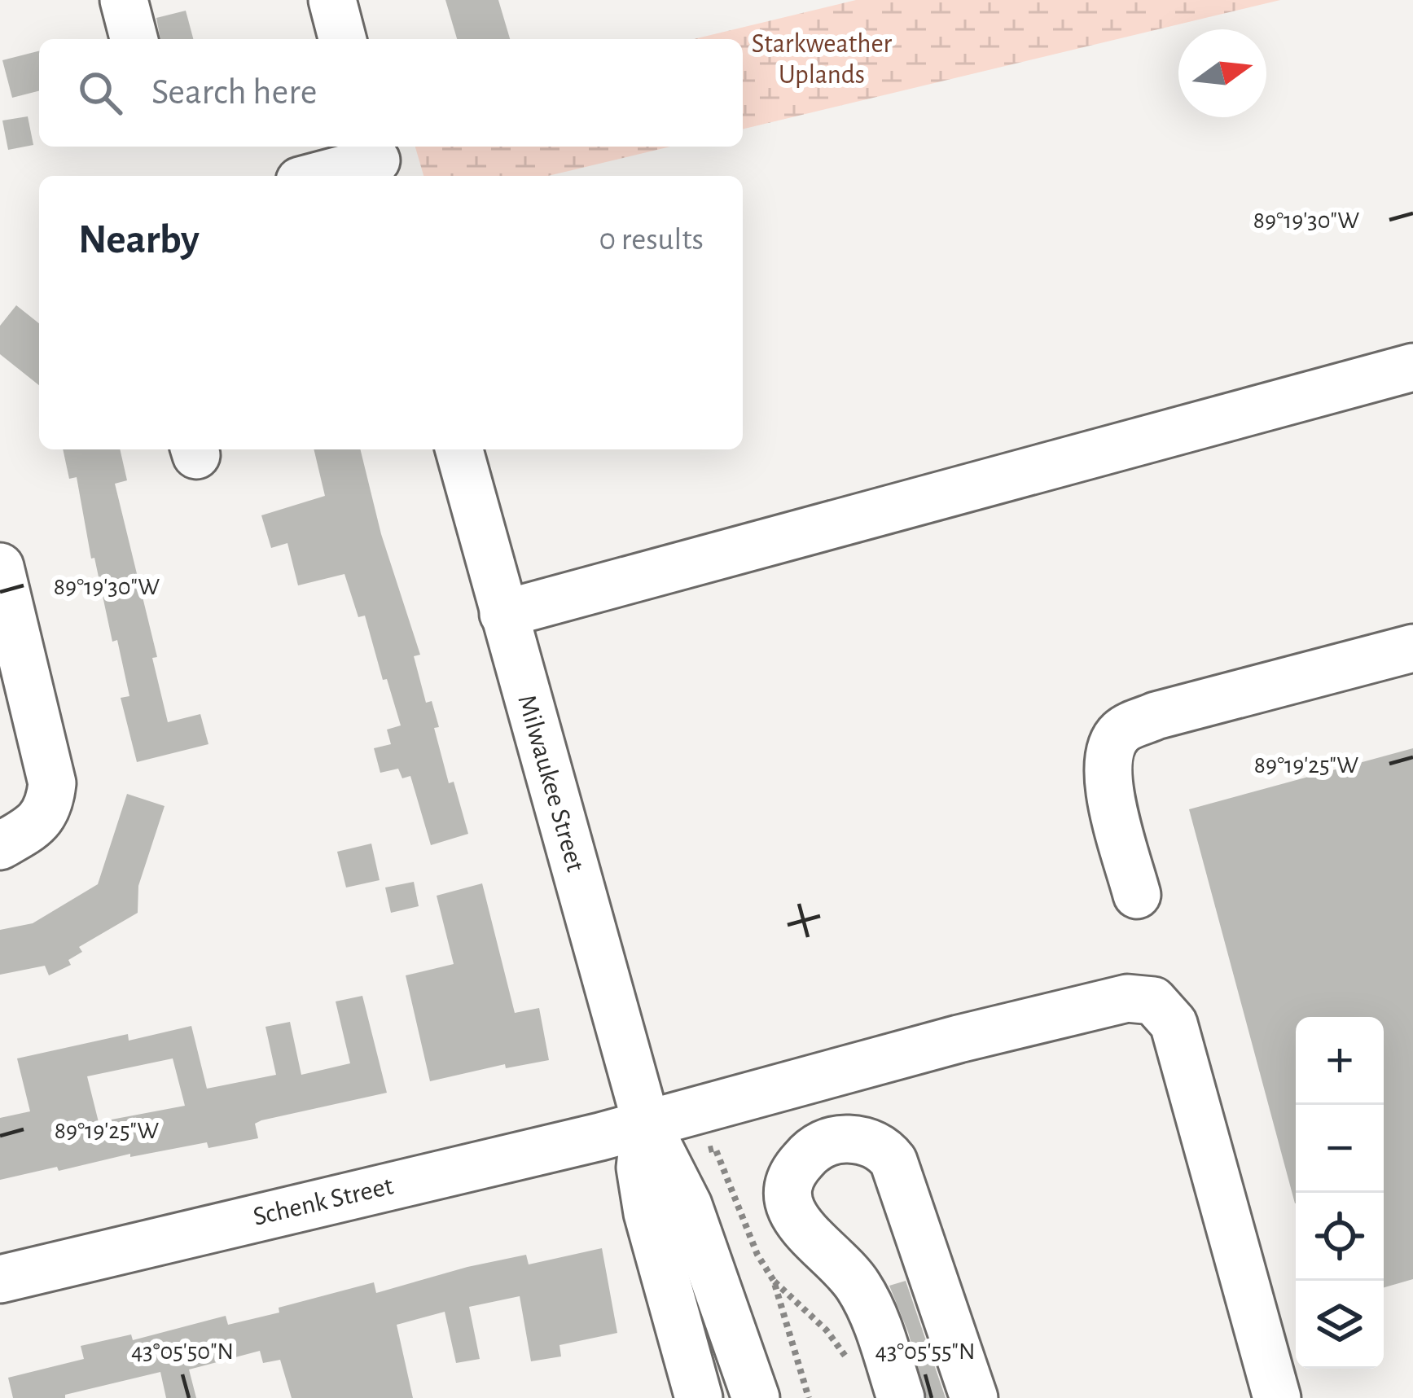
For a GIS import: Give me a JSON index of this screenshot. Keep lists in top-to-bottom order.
{
  "streets": {
    "street": ["Milwaukee Street", "Schenk Street"]
  },
  "crossings": [
    ["Milwaukee Street", "Schenk Street"]
  ],
  "parks": ["Starkweather Uplands"],
  "north": "right",
  "page": {
    "search": "Search here",
    "heading": ["Nearby", "0 results"],
    "map_buttons": ["+", "−"]
  },
  "coordinates": [
    "89°19'30\"W",
    "89°19'25\"W",
    "43°05'50\"N",
    "43°05'55\"N"
  ]
}
